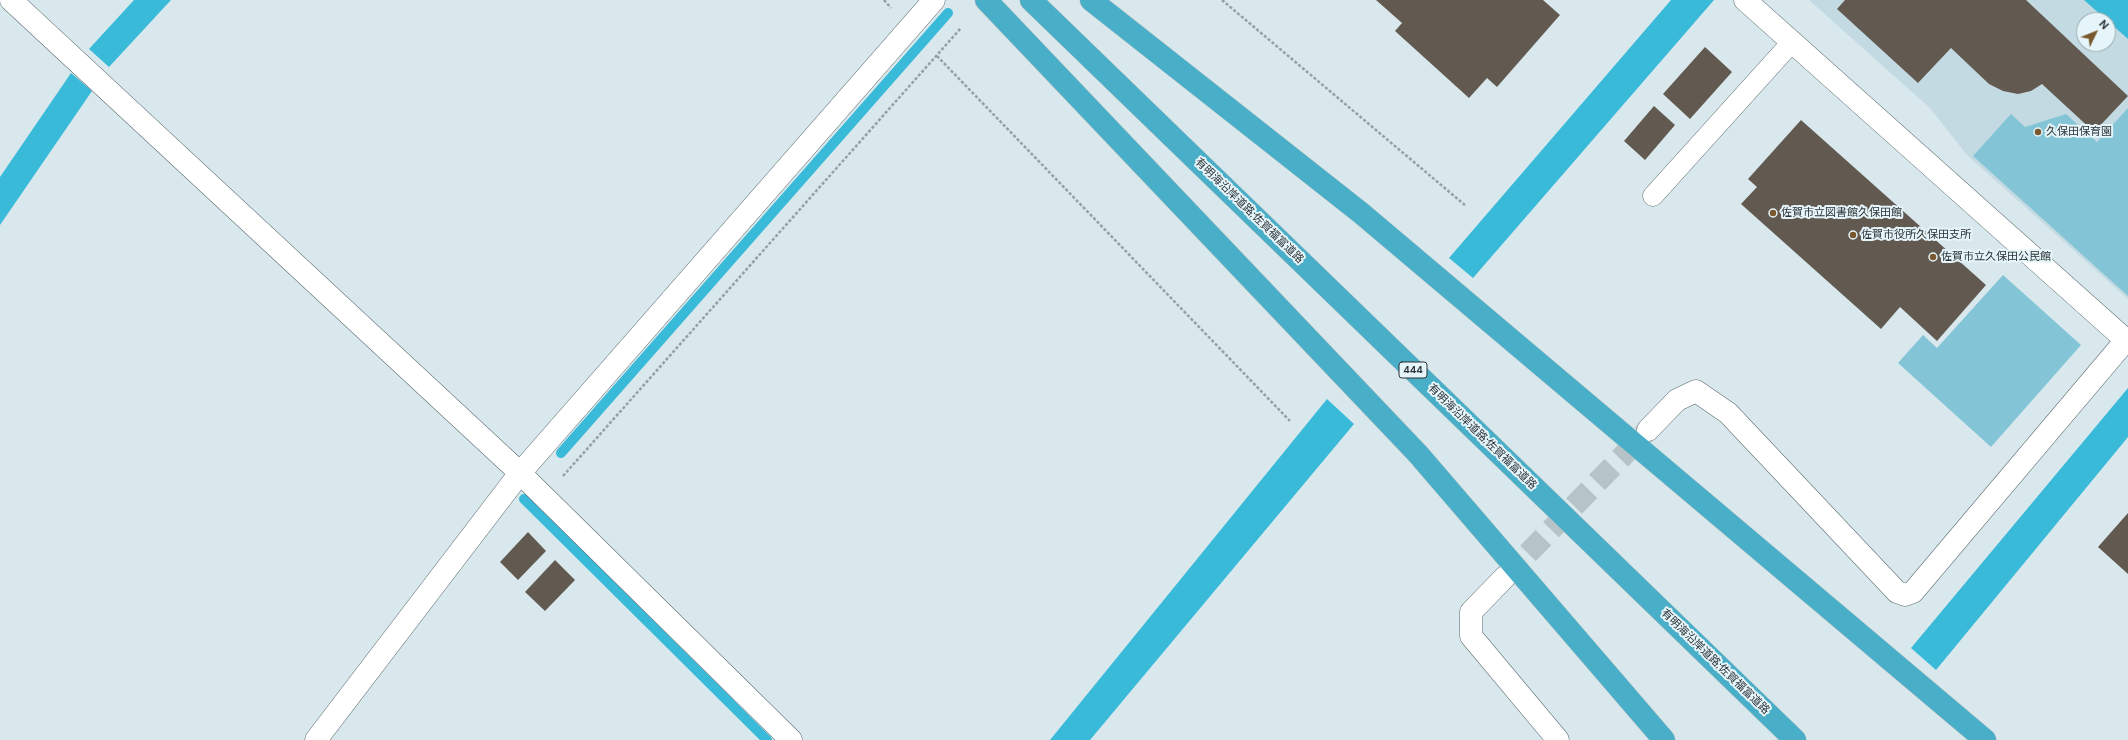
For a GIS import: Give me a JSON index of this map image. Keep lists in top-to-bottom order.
{
  "streets": {
    "highway": ["有明海沿岸道路;佐賀福富道路", "444"]
  },
  "places": [
    "久保田保育園",
    "佐賀市立図書館久保田館",
    "佐賀市役所久保田支所",
    "佐賀市立久保田公民館"
  ],
  "north": "top right"
}
